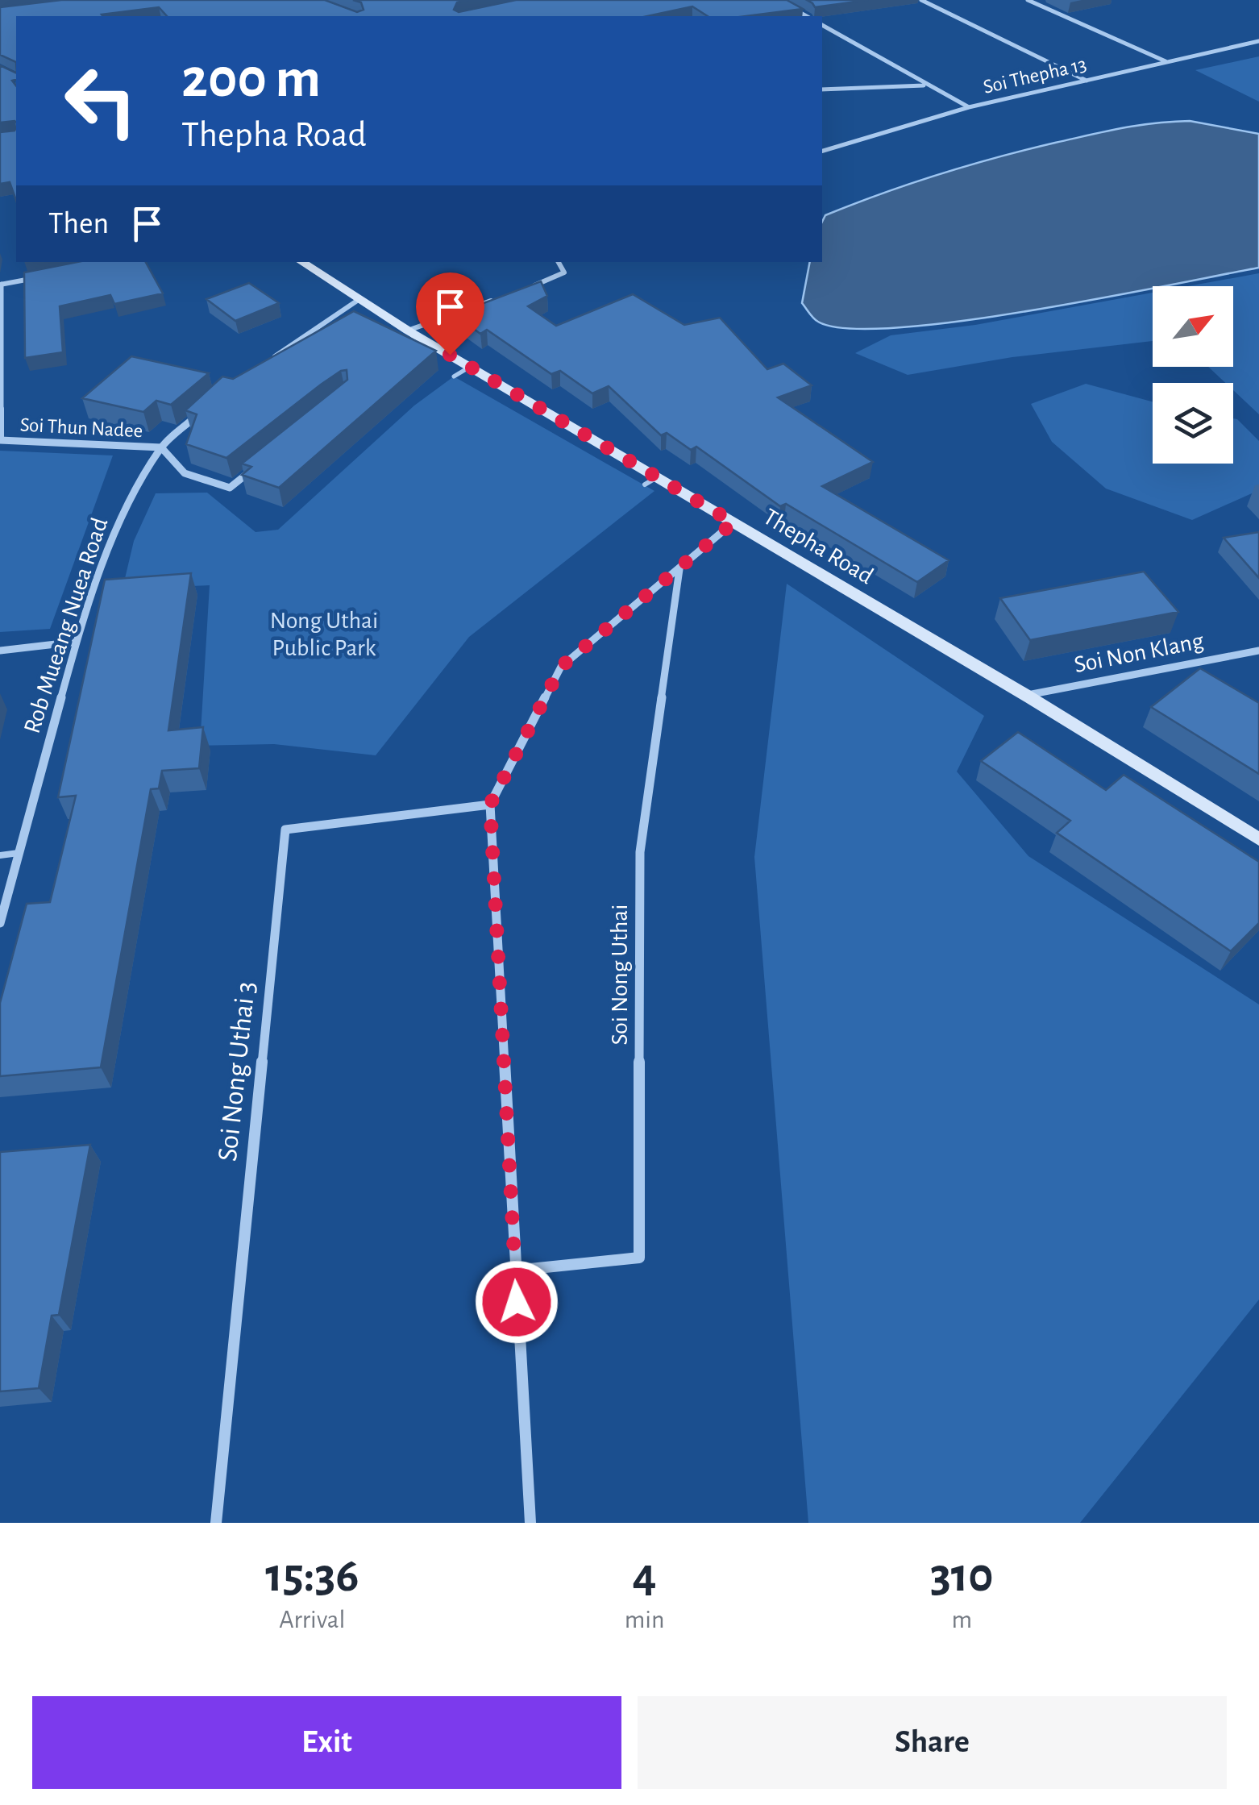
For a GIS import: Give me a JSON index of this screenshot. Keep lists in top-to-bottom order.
{
  "streets": {
    "street": [
      "Soi Thepha 13",
      "Soi Thun Nadee",
      "Thepha Road",
      "Rob Mueang Nuea Road",
      "Soi Non Klang",
      "Soi Nong Uthai",
      "Soi Nong Uthai 3"
    ]
  },
  "crossings": [
    ["Soi Thun Nadee", "Rob Mueang Nuea Road"],
    ["Thepha Road", "Soi Non Klang"]
  ],
  "parks": ["Nong Uthai Public Park"],
  "north": "top right",
  "page": {
    "turn": ["200 m", "Thepha Road"],
    "then": "Then",
    "eta": [
      "15:36",
      "Arrival",
      "4",
      "min",
      "310",
      "m"
    ],
    "buttons": ["Exit", "Share"]
  }
}
